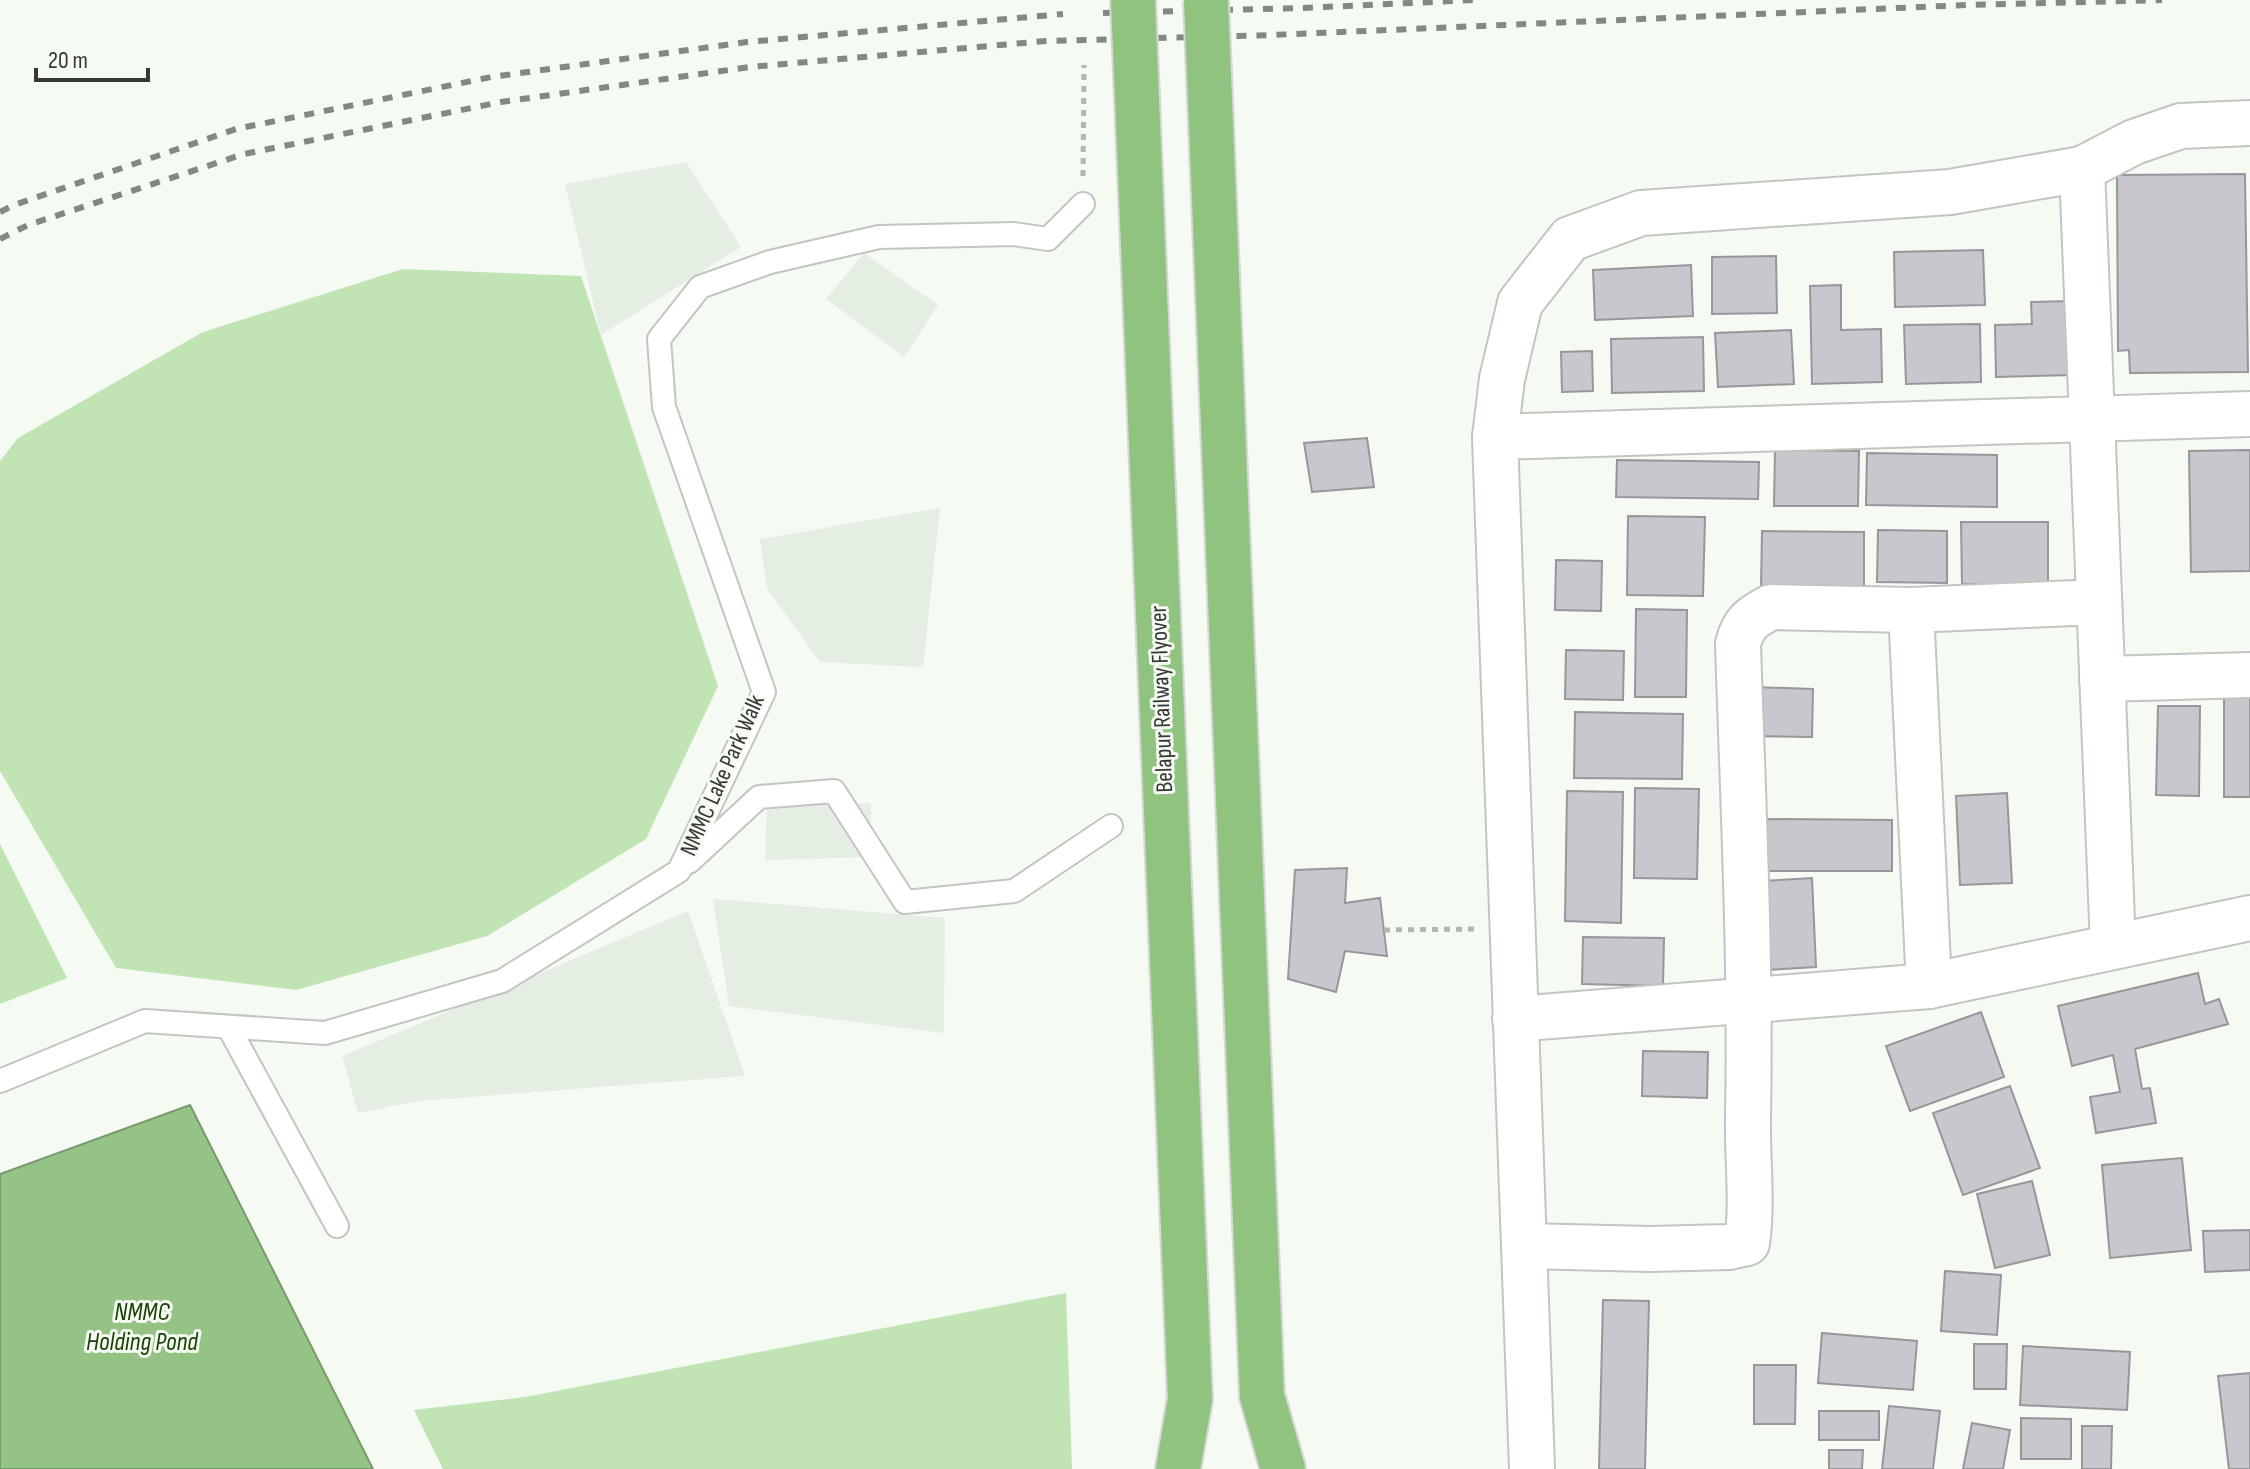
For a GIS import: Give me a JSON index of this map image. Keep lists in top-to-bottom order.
{
  "streets": {
    "highway": ["Belapur Railway Flyover"],
    "lane": ["NMMC Lake Park Walk"]
  },
  "water": ["NMMC Holding Pond"],
  "scale_bar": "20 m"
}
